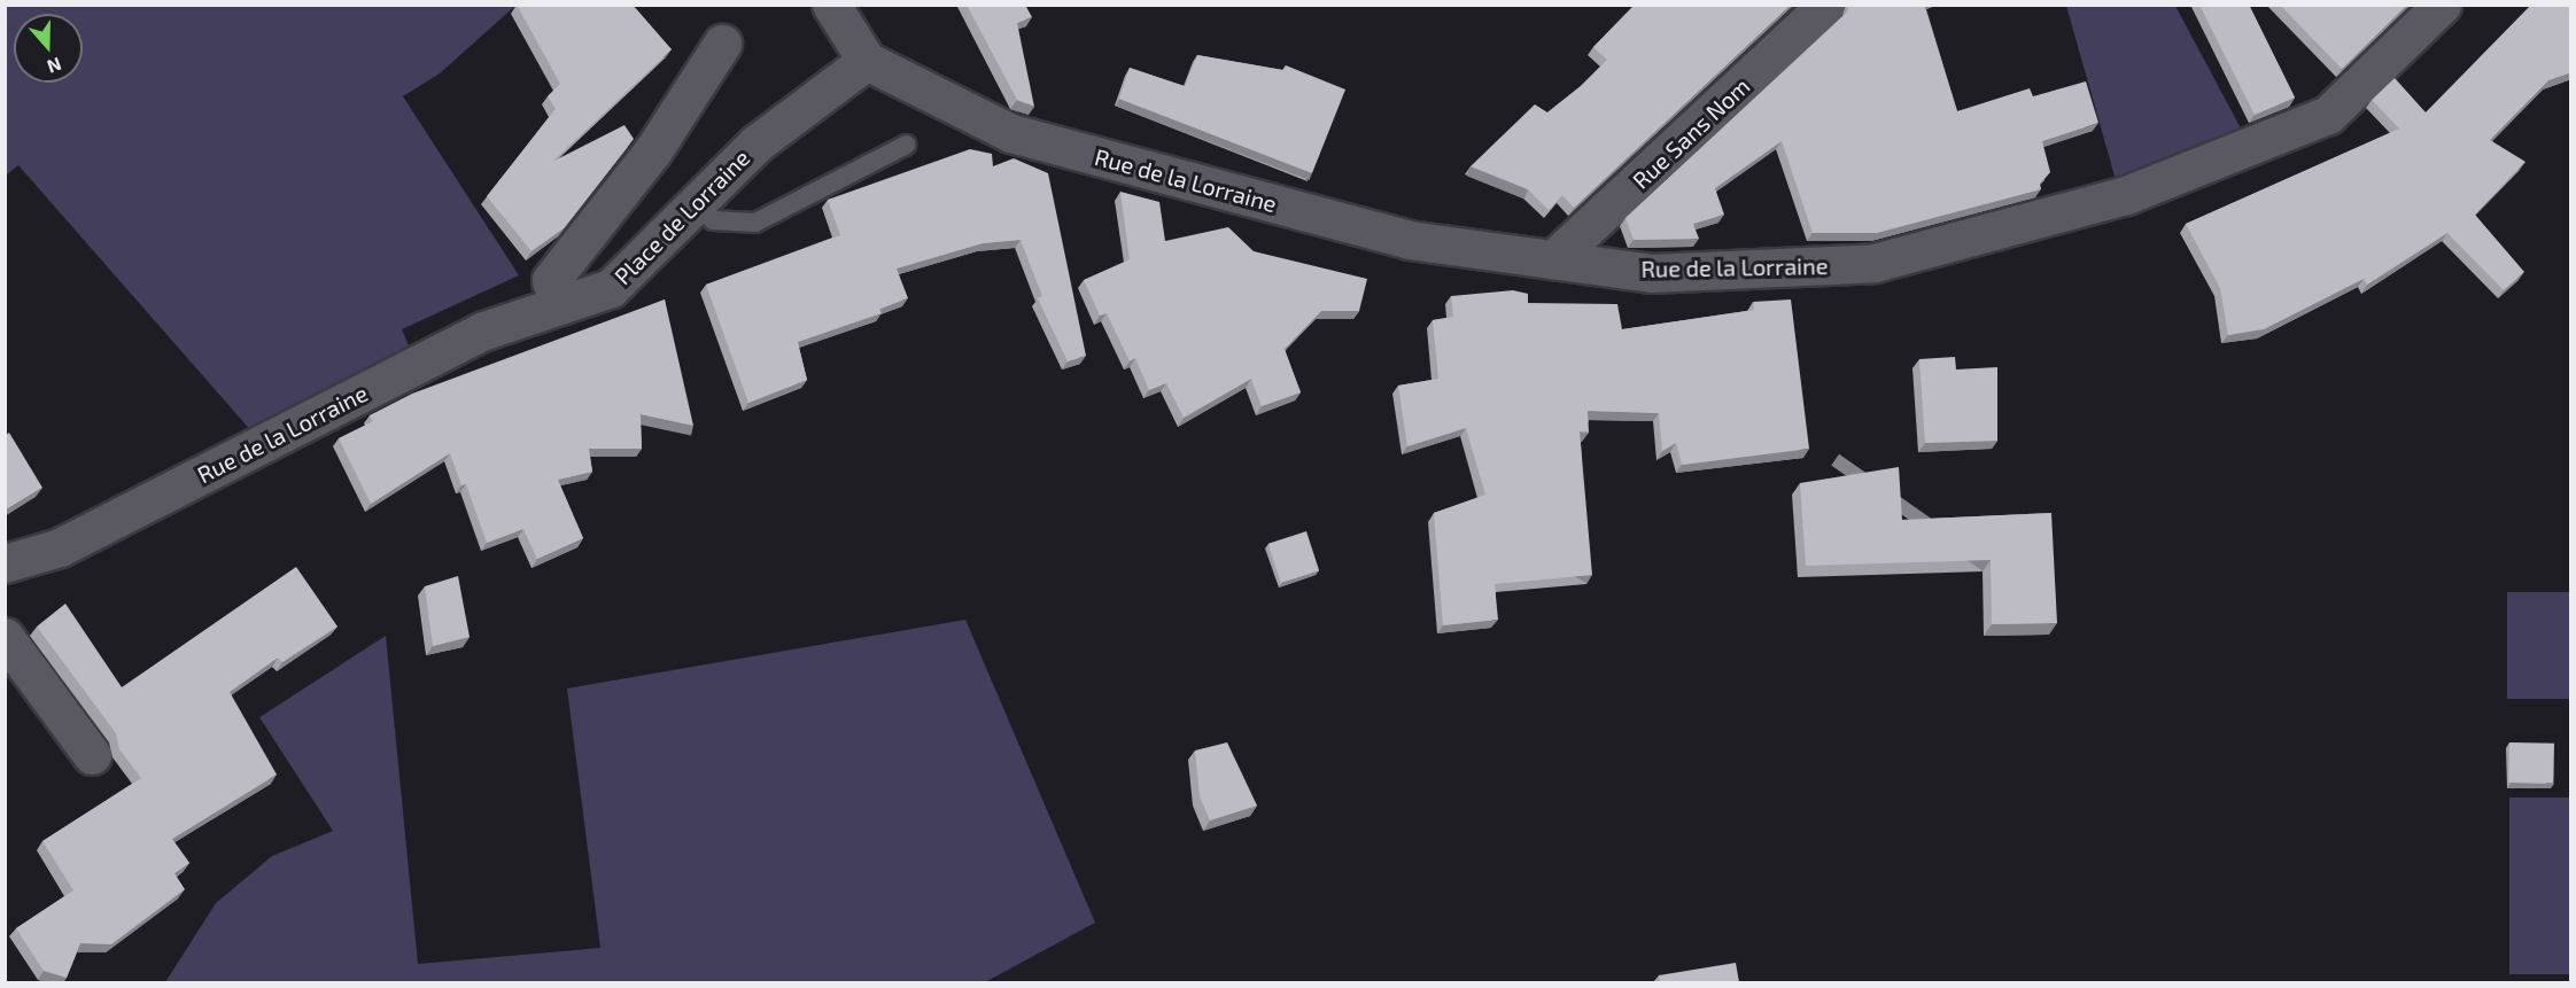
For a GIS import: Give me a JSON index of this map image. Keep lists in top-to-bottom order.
{
  "streets": {
    "street": ["Rue Sans Nom", "Rue de la Lorraine", "Place de Lorraine"]
  },
  "crossings": [
    ["Rue Sans Nom", "Rue de la Lorraine"],
    ["Rue de la Lorraine", "Place de Lorraine"]
  ],
  "north": "bottom"
}
